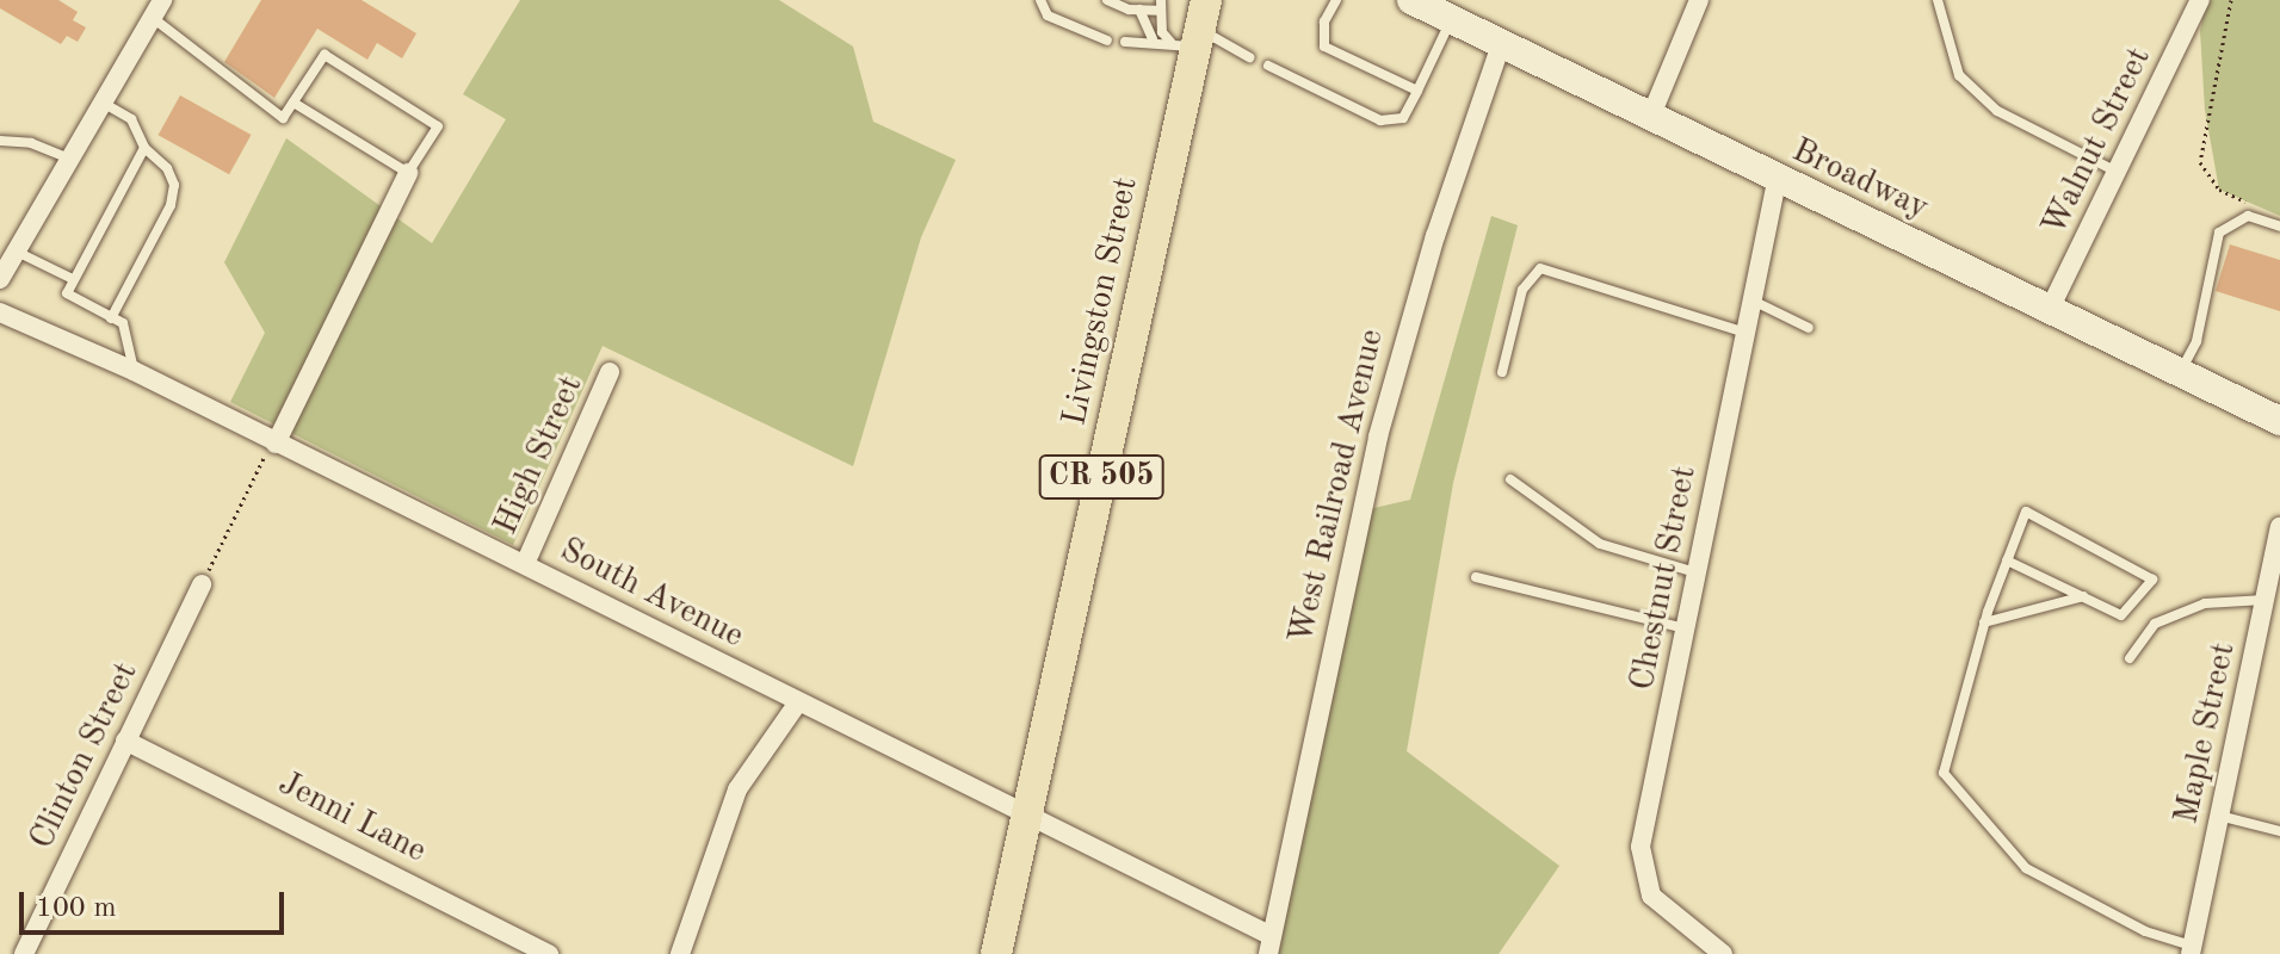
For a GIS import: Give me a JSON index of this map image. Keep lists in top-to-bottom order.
{
  "streets": {
    "main road": ["Livingston Street", "CR 505"],
    "street": [
      "Walnut Street",
      "Broadway",
      "High Street",
      "West Railroad Avenue",
      "Chestnut Street",
      "South Avenue",
      "Maple Street",
      "Clinton Street",
      "Jenni Lane"
    ]
  },
  "crossings": [
    ["Walnut Street", "Broadway"],
    ["Broadway", "West Railroad Avenue"],
    ["Broadway", "Chestnut Street"],
    ["Livingston Street", "South Avenue"],
    ["High Street", "South Avenue"],
    ["West Railroad Avenue", "South Avenue"],
    ["Clinton Street", "Jenni Lane"]
  ],
  "scale_bar": "100 m"
}
